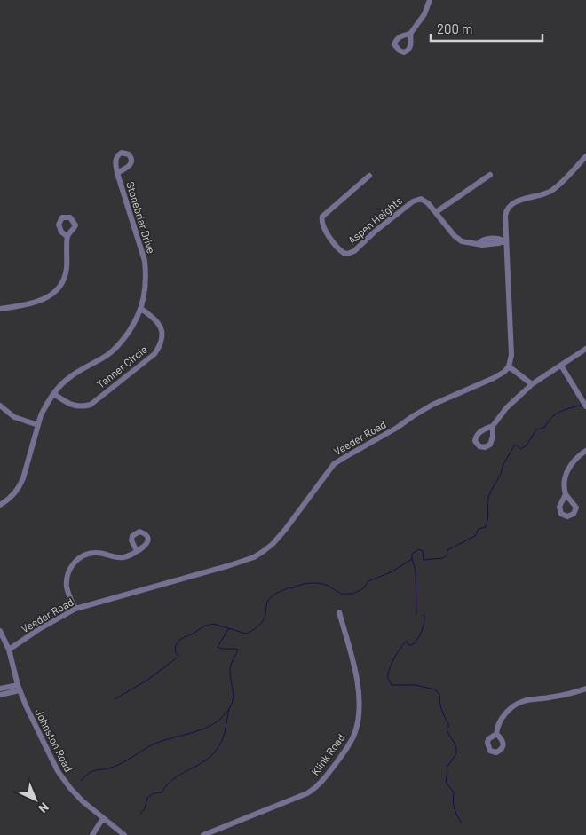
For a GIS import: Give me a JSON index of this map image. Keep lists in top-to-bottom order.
{
  "streets": {
    "street": [
      "Stonebriar Drive",
      "Aspen Heights",
      "Tanner Circle",
      "Veeder Road",
      "Johnston Road",
      "Klink Road"
    ]
  },
  "crossings": [
    ["Stonebriar Drive", "Tanner Circle"],
    ["Veeder Road", "Johnston Road"]
  ],
  "scale_bar": "200 m",
  "north": "bottom right"
}
